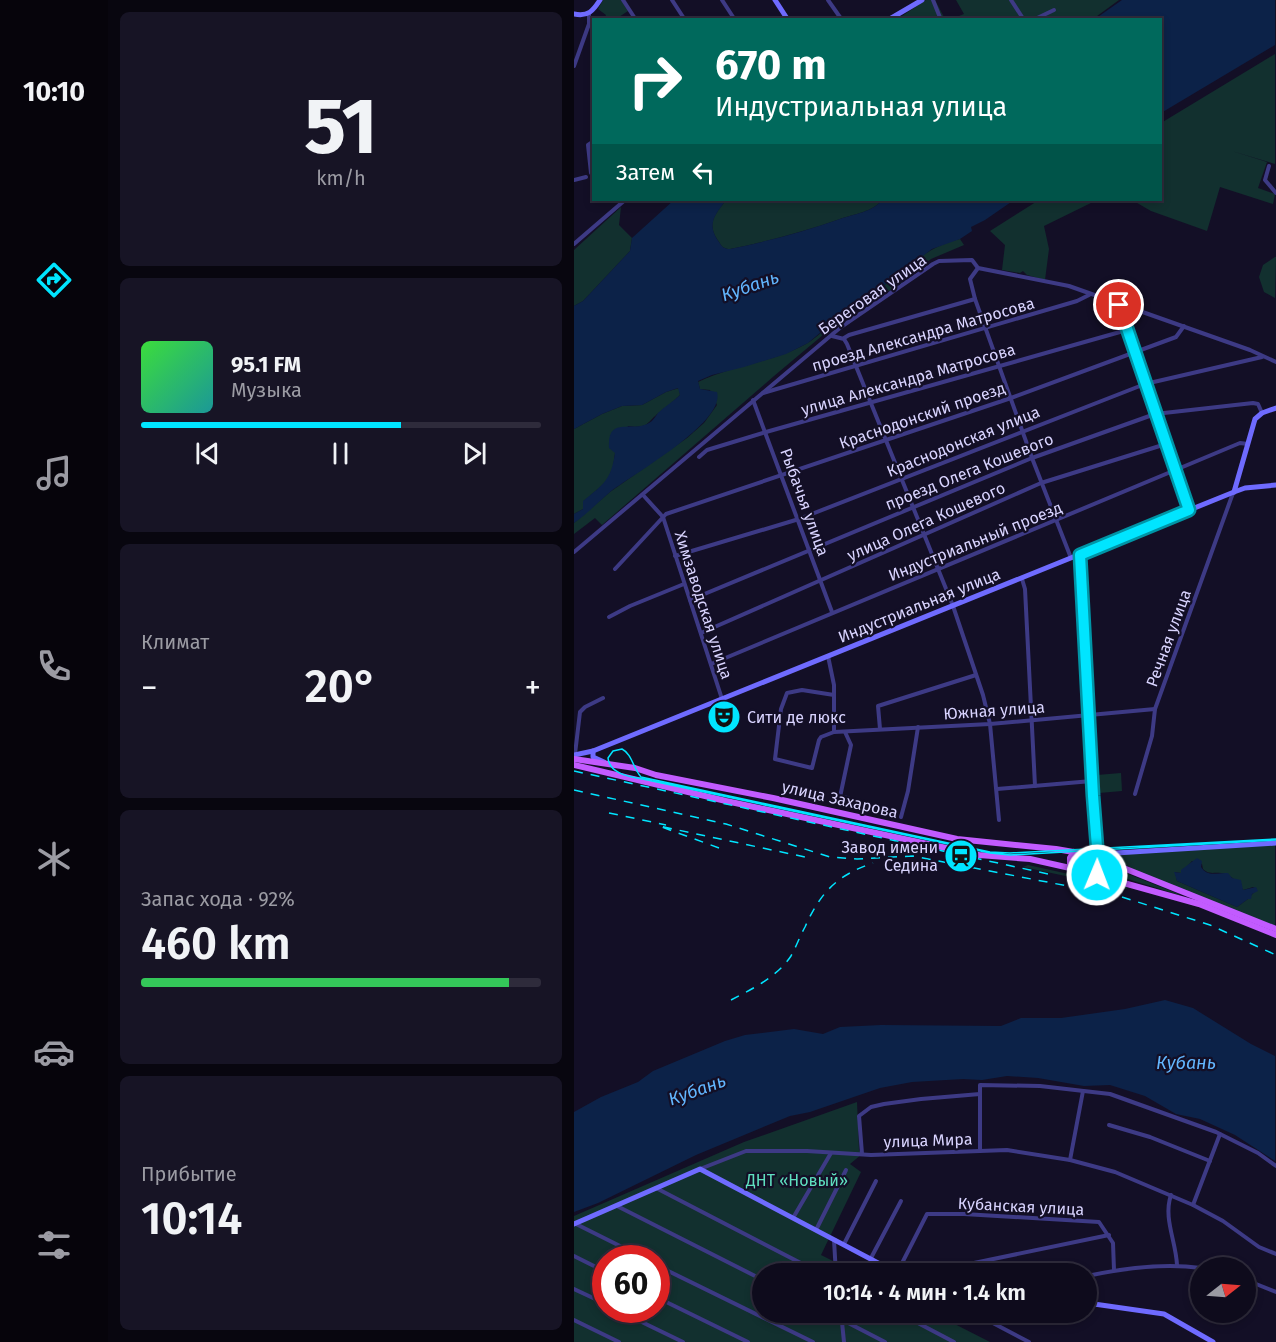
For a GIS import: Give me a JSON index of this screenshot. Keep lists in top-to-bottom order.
{
  "streets": {
    "main road": ["улица Захарова"],
    "street": [
      "Береговая улица",
      "проезд Александра Матросова",
      "улица Александра Матросова",
      "Краснодонский проезд",
      "Краснодонская улица",
      "проезд Олега Кошевого",
      "Рыбачья улица",
      "улица Олега Кошевого",
      "Индустриальный проезд",
      "Химзаводская улица",
      "Индустриальная улица",
      "Речная улица",
      "Южная улица",
      "улица Мира",
      "Кубанская улица"
    ]
  },
  "crossings": [
    ["Береговая улица", "проезд Александра Матросова"],
    ["Береговая улица", "Краснодонский проезд"],
    ["Береговая улица", "Краснодонская улица"],
    ["Береговая улица", "Рыбачья улица"],
    ["Береговая улица", "Химзаводская улица"],
    ["улица Александра Матросова", "Рыбачья улица"],
    ["Краснодонский проезд", "Рыбачья улица"],
    ["Краснодонский проезд", "Химзаводская улица"],
    ["Краснодонская улица", "Рыбачья улица"],
    ["Краснодонская улица", "Химзаводская улица"],
    ["проезд Олега Кошевого", "Рыбачья улица"],
    ["проезд Олега Кошевого", "Химзаводская улица"],
    ["Рыбачья улица", "улица Олега Кошевого"],
    ["Рыбачья улица", "Индустриальный проезд"],
    ["улица Олега Кошевого", "Химзаводская улица"],
    ["Индустриальный проезд", "Химзаводская улица"],
    ["Химзаводская улица", "Индустриальная улица"],
    ["Индустриальная улица", "Речная улица"],
    ["Индустриальная улица", "улица Захарова"],
    ["Речная улица", "Южная улица"]
  ],
  "water": ["Кубань"],
  "parks": ["ДНТ «Новый»"],
  "places": {
    "theatre": ["Сити де люкс"],
    "station": ["Завод имени Седина"]
  },
  "north": "right",
  "page": {
    "tabs": "10:10",
    "tile": [
      ["51", "km/h"],
      "Климат",
      ["Запас хода · 92%", "460 km"],
      ["Прибытие", "10:14"]
    ],
    "turn": ["670 m", "Индустриальная улица"],
    "then": "Затем",
    "song": ["95.1 FM", "Музыка"],
    "heat": ["−", "20°", "+"],
    "limit": "60",
    "trip": "10:14 · 4 мин · 1.4 km"
  }
}
